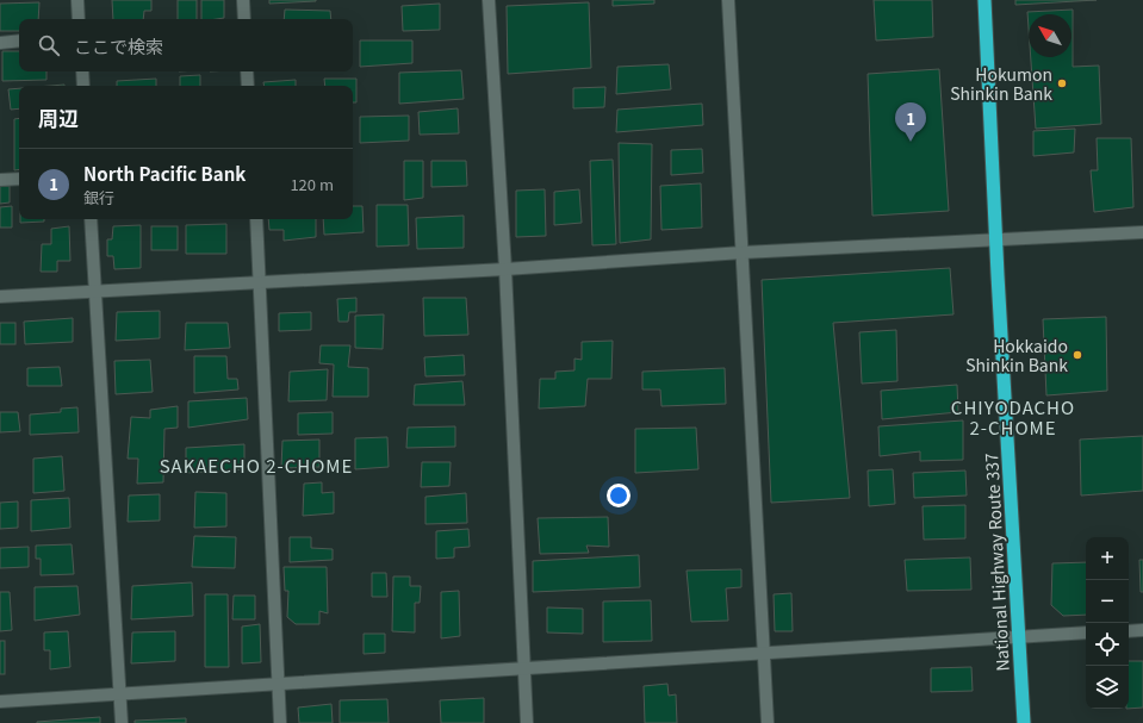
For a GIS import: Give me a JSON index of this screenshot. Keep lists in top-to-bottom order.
{
  "streets": {
    "highway": ["National Highway Route 337"]
  },
  "districts": ["CHIYODACHO 2-CHOME", "SAKAECHO 2-CHOME"],
  "places": ["Hokumon Shinkin Bank", "Hokkaido Shinkin Bank"],
  "north": "top left",
  "page": {
    "search": "ここで検索",
    "heading": "周辺",
    "pins": "1",
    "list": [
      {
        "mark": "1",
        "name": "North Pacific Bank",
        "note": "銀行",
        "value": "120 m"
      }
    ],
    "map_buttons": ["+", "−"]
  }
}
